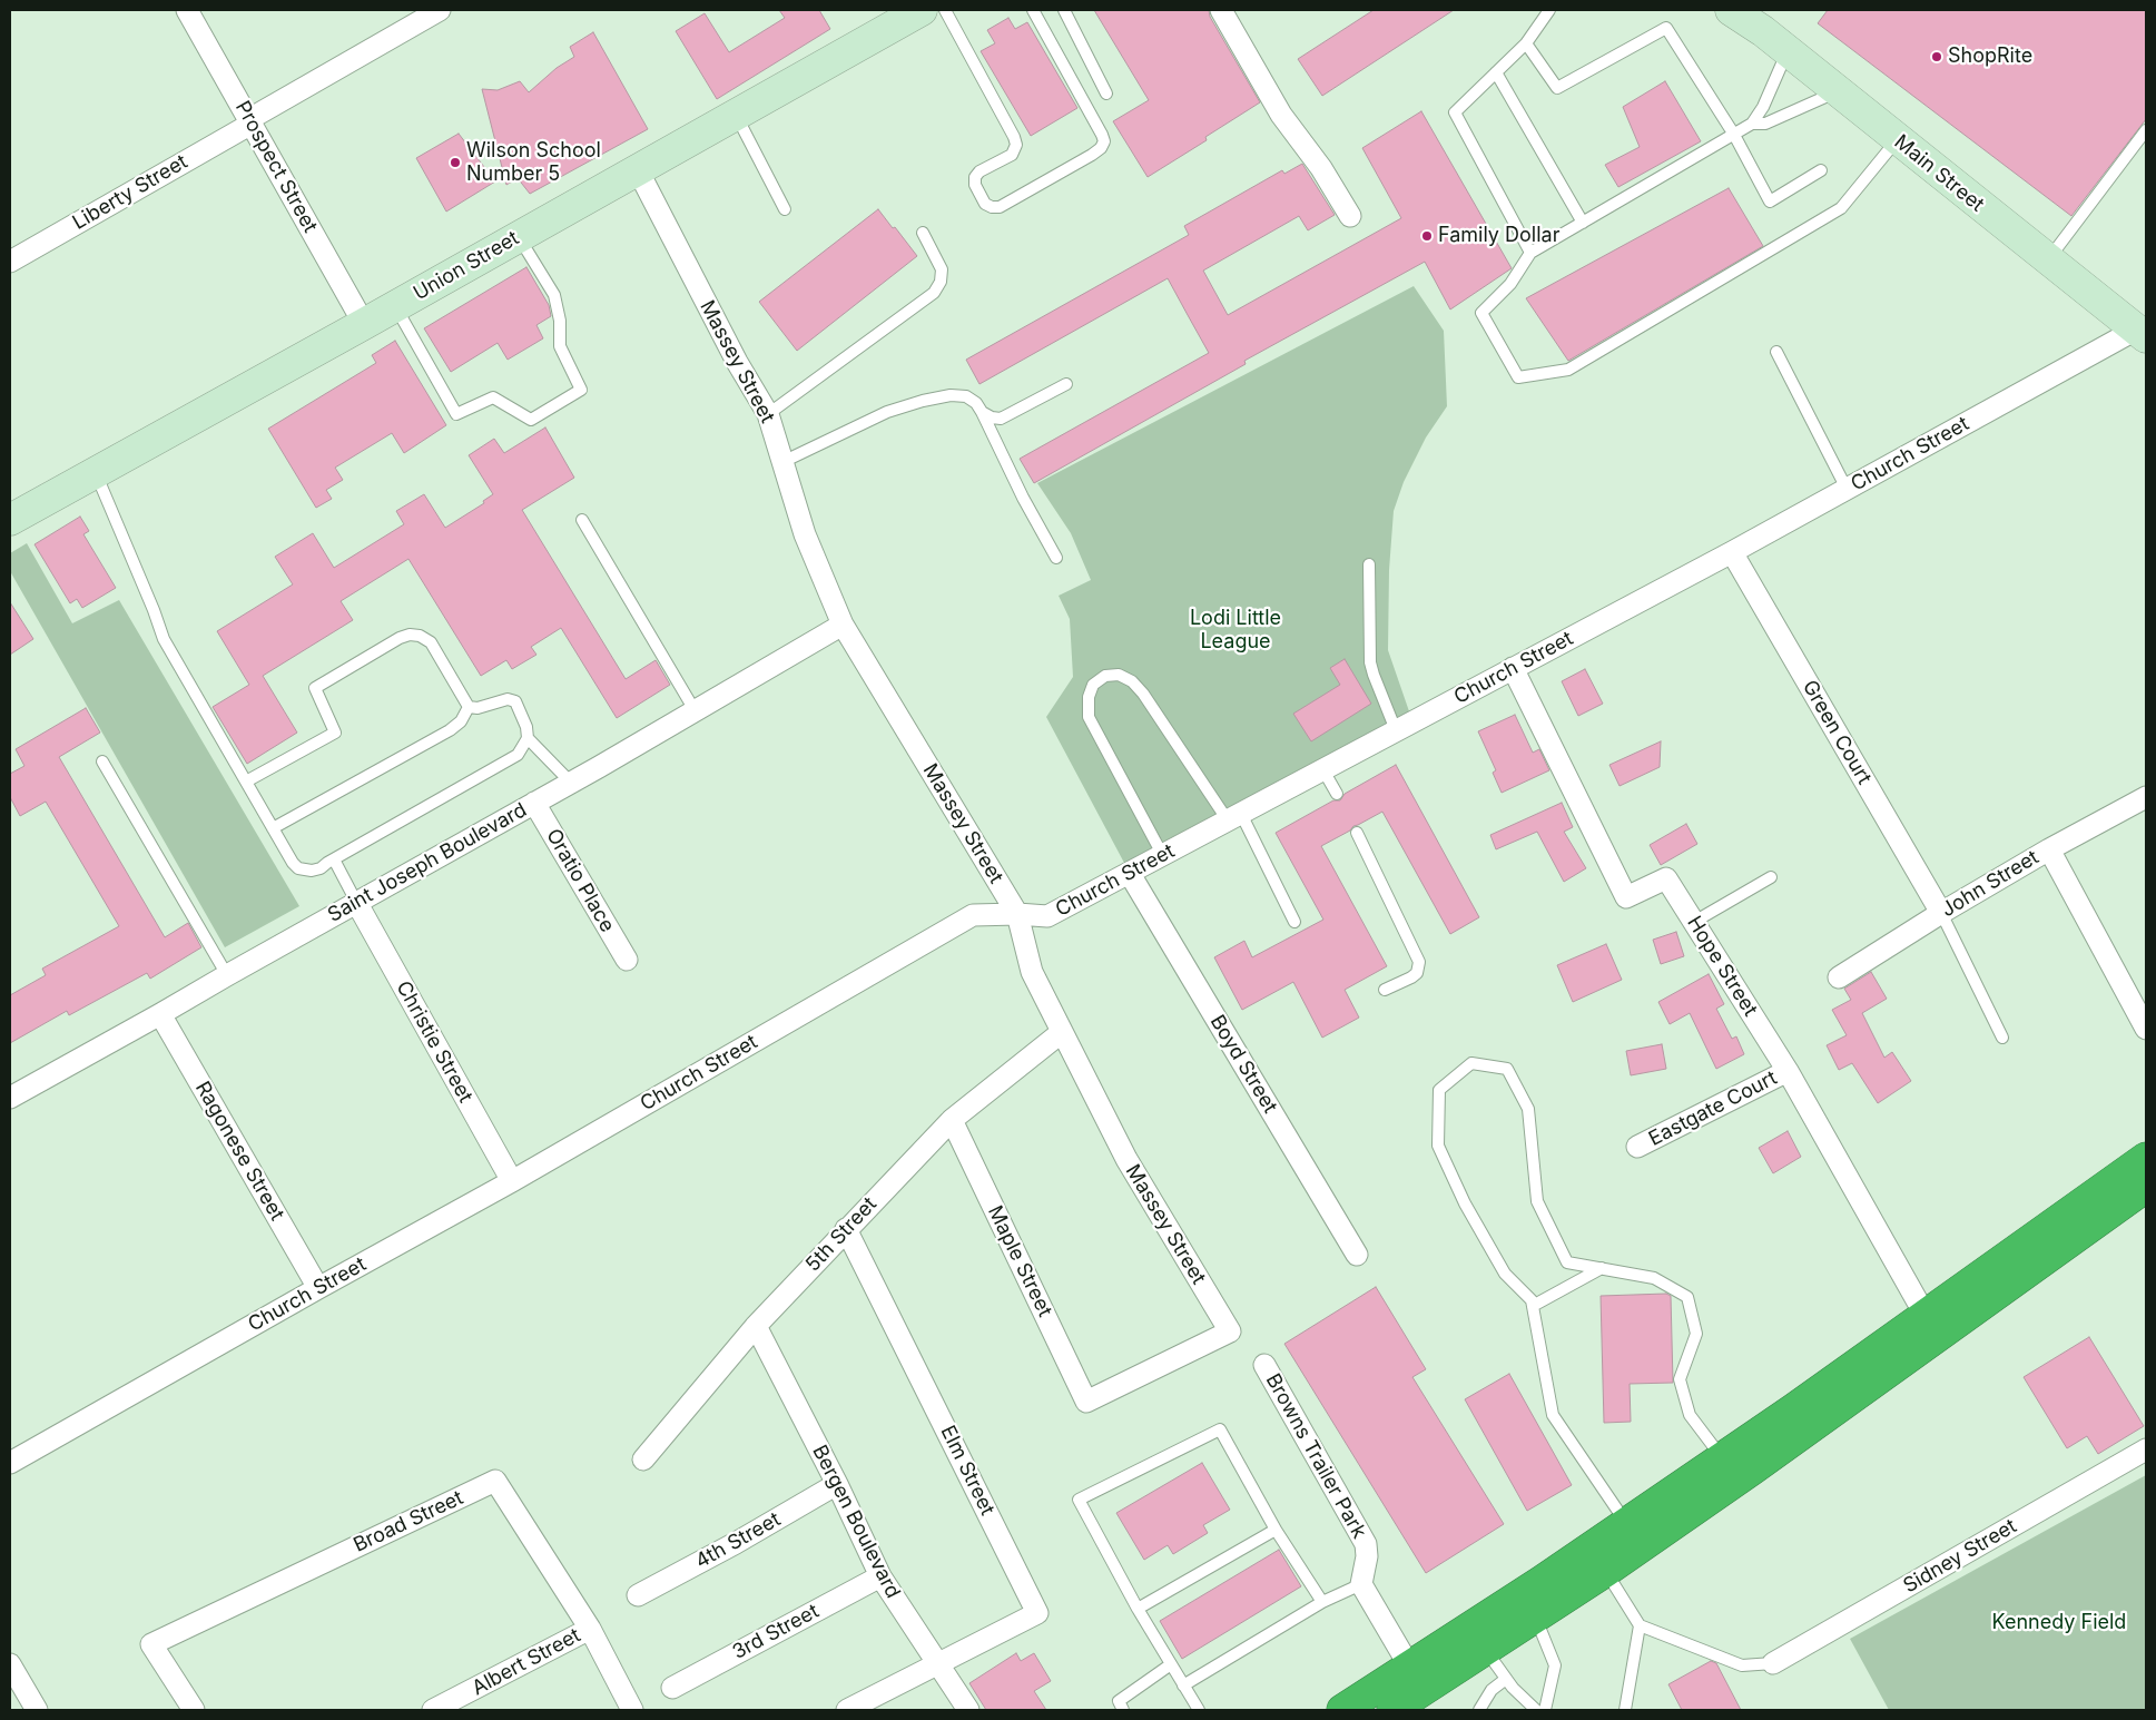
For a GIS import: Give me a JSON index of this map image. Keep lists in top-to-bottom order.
{
  "streets": {
    "street": [
      "Prospect Street",
      "Main Street",
      "Liberty Street",
      "Union Street",
      "Massey Street",
      "Church Street",
      "Green Court",
      "Saint Joseph Boulevard",
      "Oratio Place",
      "John Street",
      "Hope Street",
      "Christie Street",
      "Boyd Street",
      "Eastgate Court",
      "Ragonese Street",
      "5th Street",
      "Maple Street",
      "Browns Trailer Park",
      "Elm Street",
      "Broad Street",
      "Bergen Boulevard",
      "4th Street",
      "Sidney Street",
      "3rd Street",
      "Albert Street"
    ]
  },
  "crossings": [
    ["Prospect Street", "Liberty Street"],
    ["Prospect Street", "Union Street"],
    ["Main Street", "Church Street"],
    ["Union Street", "Massey Street"],
    ["Massey Street", "Church Street"],
    ["Massey Street", "Saint Joseph Boulevard"],
    ["Massey Street", "5th Street"],
    ["Massey Street", "Maple Street"],
    ["Church Street", "Green Court"],
    ["Church Street", "Hope Street"],
    ["Church Street", "Christie Street"],
    ["Church Street", "Boyd Street"],
    ["Church Street", "Ragonese Street"],
    ["Green Court", "John Street"],
    ["Saint Joseph Boulevard", "Oratio Place"],
    ["Saint Joseph Boulevard", "Christie Street"],
    ["Saint Joseph Boulevard", "Ragonese Street"],
    ["Hope Street", "Eastgate Court"],
    ["5th Street", "Maple Street"],
    ["5th Street", "Elm Street"],
    ["5th Street", "Bergen Boulevard"],
    ["Elm Street", "Bergen Boulevard"],
    ["Broad Street", "Albert Street"],
    ["Bergen Boulevard", "4th Street"],
    ["Bergen Boulevard", "3rd Street"]
  ],
  "parks": ["Lodi Little League", "Kennedy Field"],
  "places": ["ShopRite", "Wilson School Number 5", "Family Dollar"]
}
